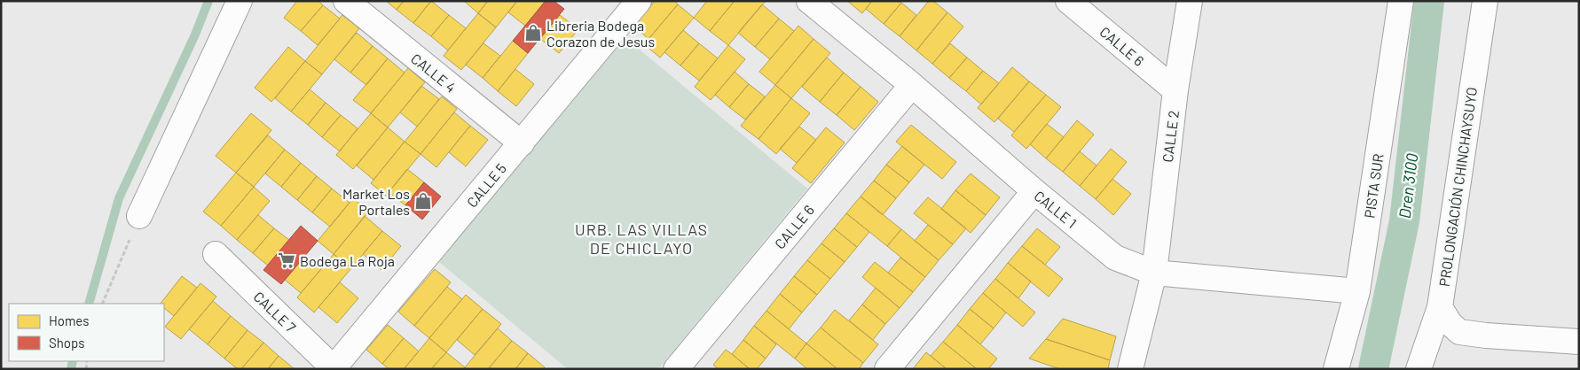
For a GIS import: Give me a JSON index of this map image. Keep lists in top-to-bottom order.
{
  "streets": {
    "street": [
      "CALLE 6",
      "CALLE 4",
      "CALLE 2",
      "CALLE 5",
      "PISTA SUR",
      "PROLONGACIÓN CHINCHAYSUYO",
      "CALLE 1",
      "CALLE 7"
    ]
  },
  "crossings": [
    ["CALLE 6", "CALLE 2"],
    ["CALLE 6", "CALLE 1"],
    ["CALLE 4", "CALLE 5"],
    ["CALLE 2", "CALLE 1"],
    ["CALLE 5", "CALLE 7"],
    ["PISTA SUR", "CALLE 1"]
  ],
  "districts": ["URB. LAS VILLAS DE CHICLAYO"],
  "water": ["Dren 3100"],
  "places": {
    "shop": ["Libreria Bodega Corazon de Jesus", "Market Los Portales"],
    "supermarket": ["Bodega La Roja"]
  },
  "legend": ["Homes", "Shops"]
}
